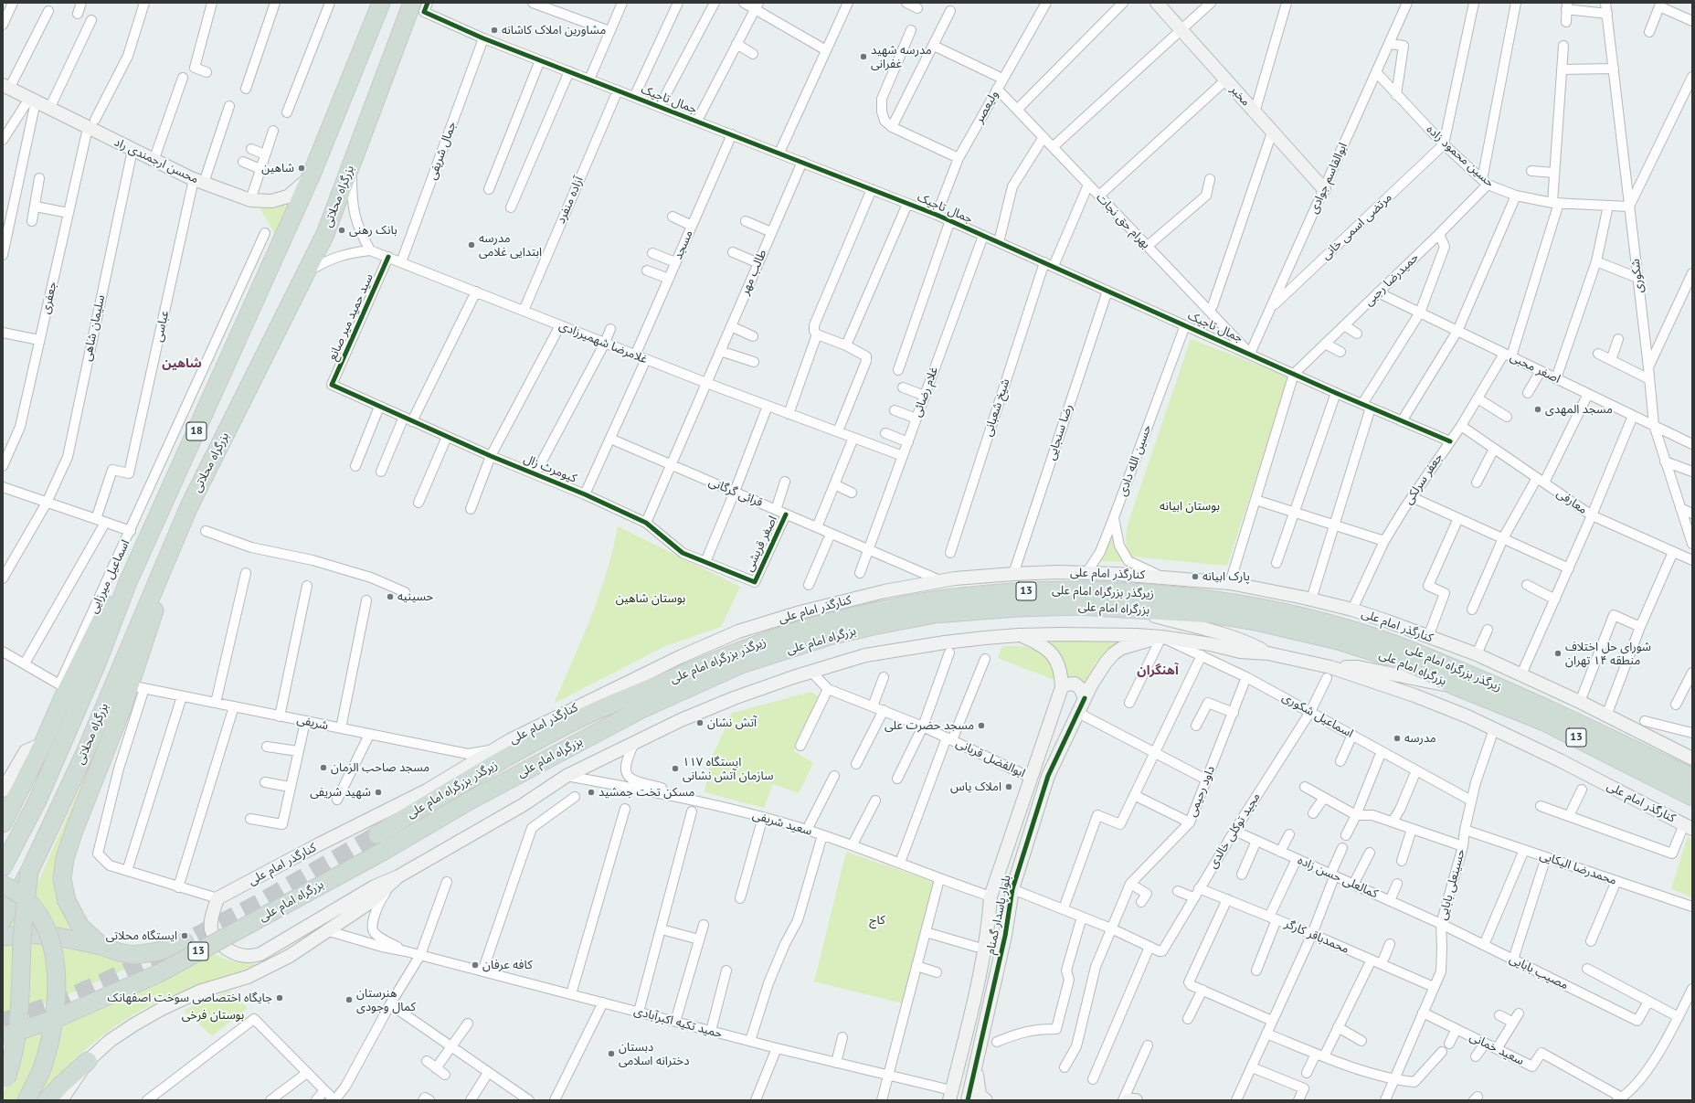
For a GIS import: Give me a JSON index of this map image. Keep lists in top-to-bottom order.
{
  "streets": {
    "highway": [
      "بزرگراه محلاتی",
      "18",
      "13",
      "زیرگذر بزرگراه امام علی",
      "بزرگراه امام علی"
    ],
    "main road": [
      "مخبر",
      "محسن ارجمندی راد",
      "کنارگذر امام علی",
      "بلوار پاسدار گمنام"
    ],
    "street": [
      "جمال تاجیک",
      "ولیعصر",
      "جمال شریفی",
      "حسین محمود زاده",
      "ابوالقاسم جوادی",
      "آزاده منفرد",
      "بهرام حق نجات",
      "مرتضی اسمی خانی",
      "مسجد",
      "طالب مهر",
      "شکوری",
      "حمیدرضا رجبی",
      "جعفری",
      "سید حمید میر صانع",
      "عباسی",
      "سلیمان شاهی",
      "غلامرضا شهمیرزادی",
      "اصغر محبی",
      "غلام رضائی",
      "شیخ شعبانی",
      "رضا سنجایی",
      "حسین الله دادی",
      "کیومرث زال",
      "جعفر سرلکی",
      "قرائی گرگانی",
      "معارفی",
      "اصغر قریشی",
      "اسماعیل میرزایی",
      "اسماعیل شکوری",
      "شریفی",
      "ابوالفضل قربانی",
      "داود رحیمی",
      "سعید شریفی",
      "مجید توکلی خالدی",
      "محمدرضا الیکایی",
      "کمالعلی حسن زاده",
      "حسینعلی بابایی",
      "محمدباقر کارگر",
      "مصیب بابایی",
      "حمید تکیه اکبرآبادی",
      "سعید خمانی"
    ]
  },
  "crossings": [
    ["مخبر", "ابوالقاسم جوادی"],
    ["جمال تاجیک", "ولیعصر"],
    ["جمال تاجیک", "جمال شریفی"],
    ["جمال تاجیک", "ابوالقاسم جوادی"],
    ["جمال تاجیک", "بزرگراه محلاتی"],
    ["جمال تاجیک", "آزاده منفرد"],
    ["جمال تاجیک", "بهرام حق نجات"],
    ["جمال تاجیک", "مسجد"],
    ["جمال تاجیک", "طالب مهر"],
    ["جمال تاجیک", "حمیدرضا رجبی"],
    ["جمال تاجیک", "غلام رضائی"],
    ["جمال تاجیک", "شیخ شعبانی"],
    ["جمال تاجیک", "رضا سنجایی"],
    ["جمال تاجیک", "حسین الله دادی"],
    ["جمال تاجیک", "جعفر سرلکی"],
    ["ولیعصر", "بهرام حق نجات"],
    ["جمال شریفی", "غلامرضا شهمیرزادی"],
    ["حسین محمود زاده", "ابوالقاسم جوادی"],
    ["حسین محمود زاده", "مرتضی اسمی خانی"],
    ["حسین محمود زاده", "شکوری"],
    ["حسین محمود زاده", "حمیدرضا رجبی"],
    ["حسین محمود زاده", "جعفر سرلکی"],
    ["محسن ارجمندی راد", "بزرگراه محلاتی"],
    ["محسن ارجمندی راد", "جعفری"],
    ["محسن ارجمندی راد", "عباسی"],
    ["محسن ارجمندی راد", "سلیمان شاهی"],
    ["ابوالقاسم جوادی", "بهرام حق نجات"],
    ["ابوالقاسم جوادی", "مرتضی اسمی خانی"],
    ["آزاده منفرد", "غلامرضا شهمیرزادی"],
    ["مسجد", "غلامرضا شهمیرزادی"],
    ["طالب مهر", "غلامرضا شهمیرزادی"],
    ["طالب مهر", "کیومرث زال"],
    ["طالب مهر", "قرائی گرگانی"],
    ["شکوری", "اصغر محبی"],
    ["حمیدرضا رجبی", "اصغر محبی"],
    ["سید حمید میر صانع", "غلامرضا شهمیرزادی"],
    ["سید حمید میر صانع", "کیومرث زال"],
    ["عباسی", "اسماعیل میرزایی"],
    ["سلیمان شاهی", "اسماعیل میرزایی"],
    ["غلامرضا شهمیرزادی", "غلام رضائی"],
    ["اصغر محبی", "جعفر سرلکی"],
    ["غلام رضائی", "قرائی گرگانی"],
    ["رضا سنجایی", "کنارگذر امام علی"],
    ["حسین الله دادی", "کنارگذر امام علی"],
    ["کیومرث زال", "اصغر قریشی"],
    ["جعفر سرلکی", "معارفی"],
    ["جعفر سرلکی", "کنارگذر امام علی"],
    ["قرائی گرگانی", "اصغر قریشی"],
    ["قرائی گرگانی", "کنارگذر امام علی"],
    ["کنارگذر امام علی", "اسماعیل شکوری"],
    ["کنارگذر امام علی", "شریفی"],
    ["کنارگذر امام علی", "سعید شریفی"],
    ["کنارگذر امام علی", "مجید توکلی خالدی"],
    ["کنارگذر امام علی", "حسینعلی بابایی"],
    ["کنارگذر امام علی", "بلوار پاسدار گمنام"],
    ["کنارگذر امام علی", "حمید تکیه اکبرآبادی"],
    ["اسماعیل شکوری", "داود رحیمی"],
    ["اسماعیل شکوری", "مجید توکلی خالدی"],
    ["اسماعیل شکوری", "حسینعلی بابایی"],
    ["اسماعیل شکوری", "بلوار پاسدار گمنام"],
    ["ابوالفضل قربانی", "بلوار پاسدار گمنام"],
    ["سعید شریفی", "بلوار پاسدار گمنام"],
    ["مجید توکلی خالدی", "کمالعلی حسن زاده"],
    ["مجید توکلی خالدی", "محمدباقر کارگر"],
    ["محمدرضا الیکایی", "حسینعلی بابایی"],
    ["کمالعلی حسن زاده", "حسینعلی بابایی"],
    ["کمالعلی حسن زاده", "مصیب بابایی"],
    ["حسینعلی بابایی", "محمدباقر کارگر"],
    ["حسینعلی بابایی", "مصیب بابایی"],
    ["حسینعلی بابایی", "سعید خمانی"],
    ["بلوار پاسدار گمنام", "حمید تکیه اکبرآبادی"]
  ],
  "districts": ["شاهین", "آهنگران"],
  "parks": [
    "بوستان ابیانه",
    "بوستان شاهین",
    "کاج",
    "بوستان فرخی"
  ],
  "places": [
    "مشاورین املاک کاشانه",
    "مدرسه شهید غفرانی",
    "شاهین",
    "بانک رهنی",
    "مدرسه ابتدایی غلامی",
    "مسجد المهدی",
    "پارک ابیانه",
    "حسینیه",
    "شورای حل اختلاف منطقه ۱۴ تهران",
    "آتش نشان",
    "مسجد حضرت علی",
    "مدرسه",
    "مسجد صاحب الزمان",
    "ایستگاه ۱۱۷ سازمان آتش نشانی",
    "املاک یاس",
    "شهید شریفی",
    "مسکن تخت جمشید",
    "ایستگاه محلاتی",
    "کافه عرفان",
    "جایگاه اختصاصی سوخت اصفهانک",
    "هنرستان کمال وجودی",
    "دبستان دخترانه اسلامی"
  ]
}
